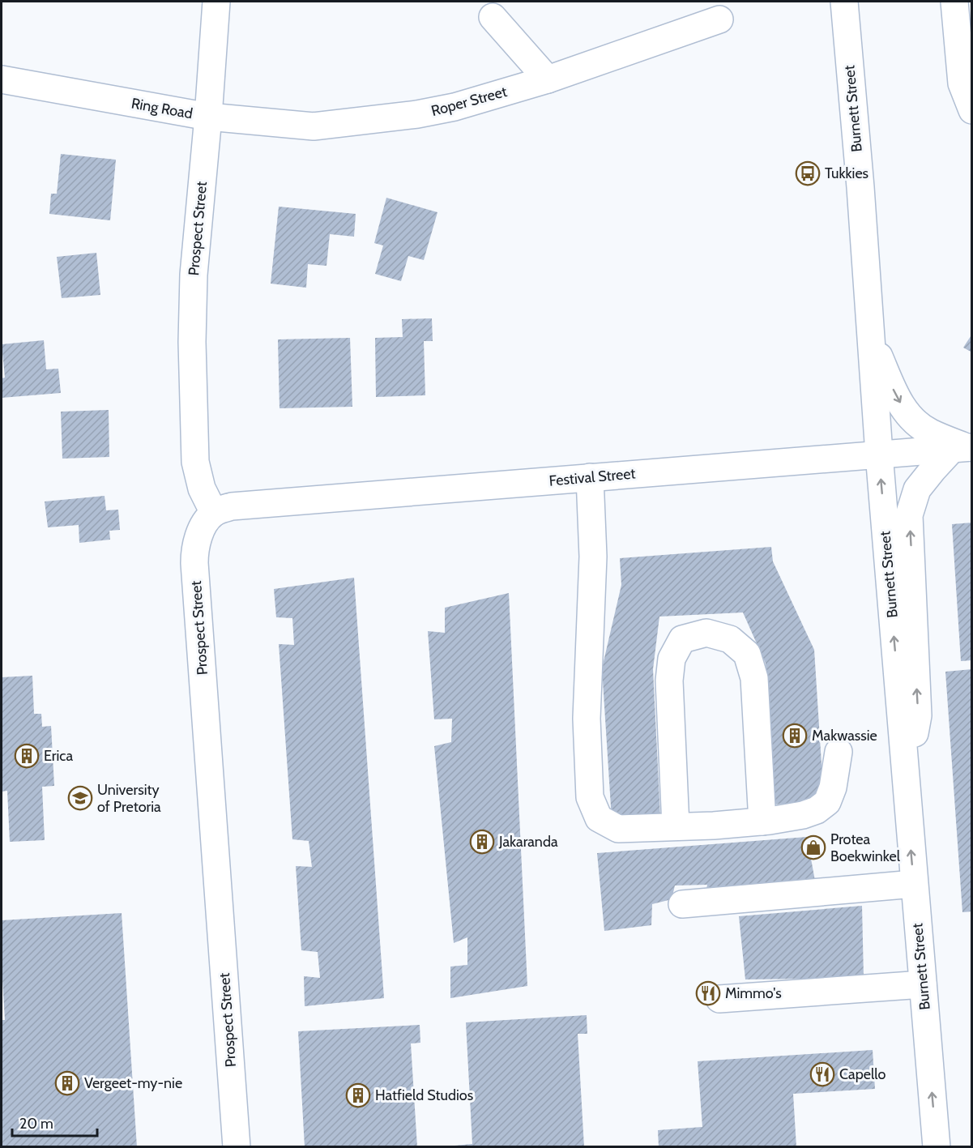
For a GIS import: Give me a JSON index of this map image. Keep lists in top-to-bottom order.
{
  "streets": {
    "street": [
      "Roper Street",
      "Ring Road",
      "Burnett Street",
      "Prospect Street",
      "Festival Street"
    ]
  },
  "crossings": [
    ["Roper Street", "Ring Road"],
    ["Roper Street", "Prospect Street"],
    ["Ring Road", "Prospect Street"],
    ["Burnett Street", "Festival Street"],
    ["Prospect Street", "Festival Street"]
  ],
  "places": {
    "bus stop": ["Tukkies"],
    "building": [
      "Makwassie",
      "Erica",
      "Jakaranda",
      "Vergeet-my-nie",
      "Hatfield Studios"
    ],
    "school or university": ["University of Pretoria"],
    "shop": ["Protea Boekwinkel"],
    "restaurant": ["Mimmo's", "Capello"]
  },
  "scale_bar": "20 m"
}
